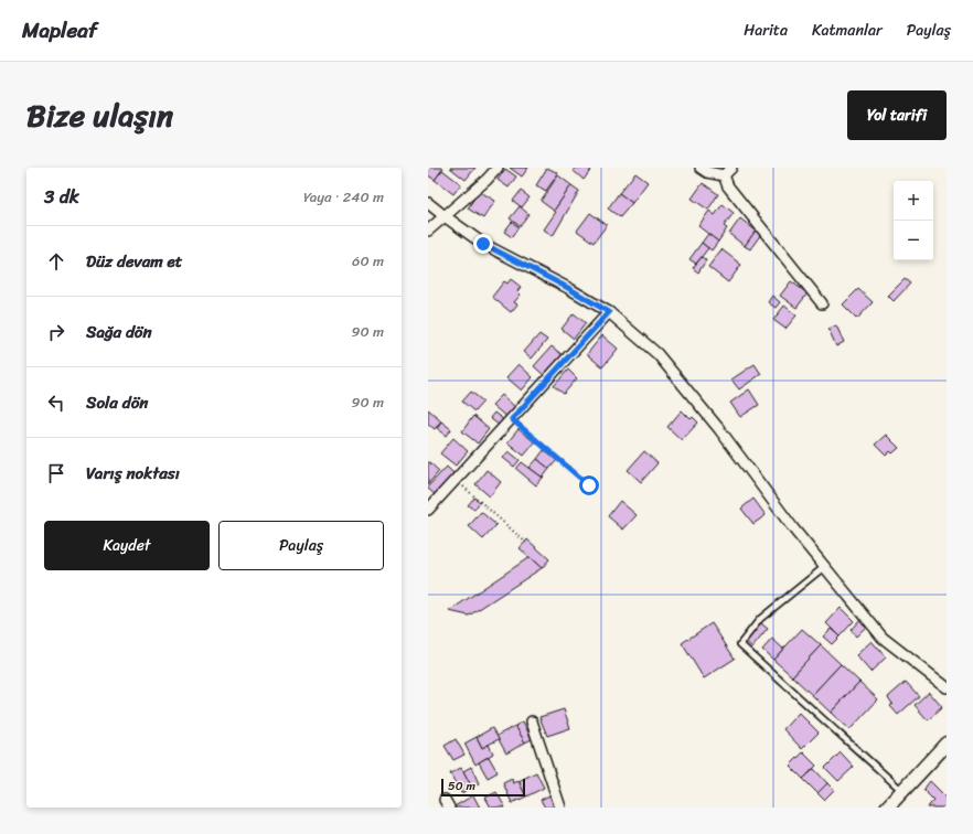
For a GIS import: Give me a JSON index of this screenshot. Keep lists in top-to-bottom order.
{
  "scale_bar": "50 m",
  "page": {
    "header": "Mapleaf",
    "nav": ["Harita", "Katmanlar", "Paylaş"],
    "title": "Bize ulaşın",
    "buttons": [
      "Yol tarifi",
      ["Kaydet", "Paylaş"]
    ],
    "heading": ["3 dk", "Yaya · 240 m"],
    "map_buttons": ["+", "−"],
    "list": [
      ["Düz devam et", "60 m"],
      ["Sağa dön", "90 m"],
      ["Sola dön", "90 m"],
      "Varış noktası"
    ],
    "scale": "50 m"
  }
}
